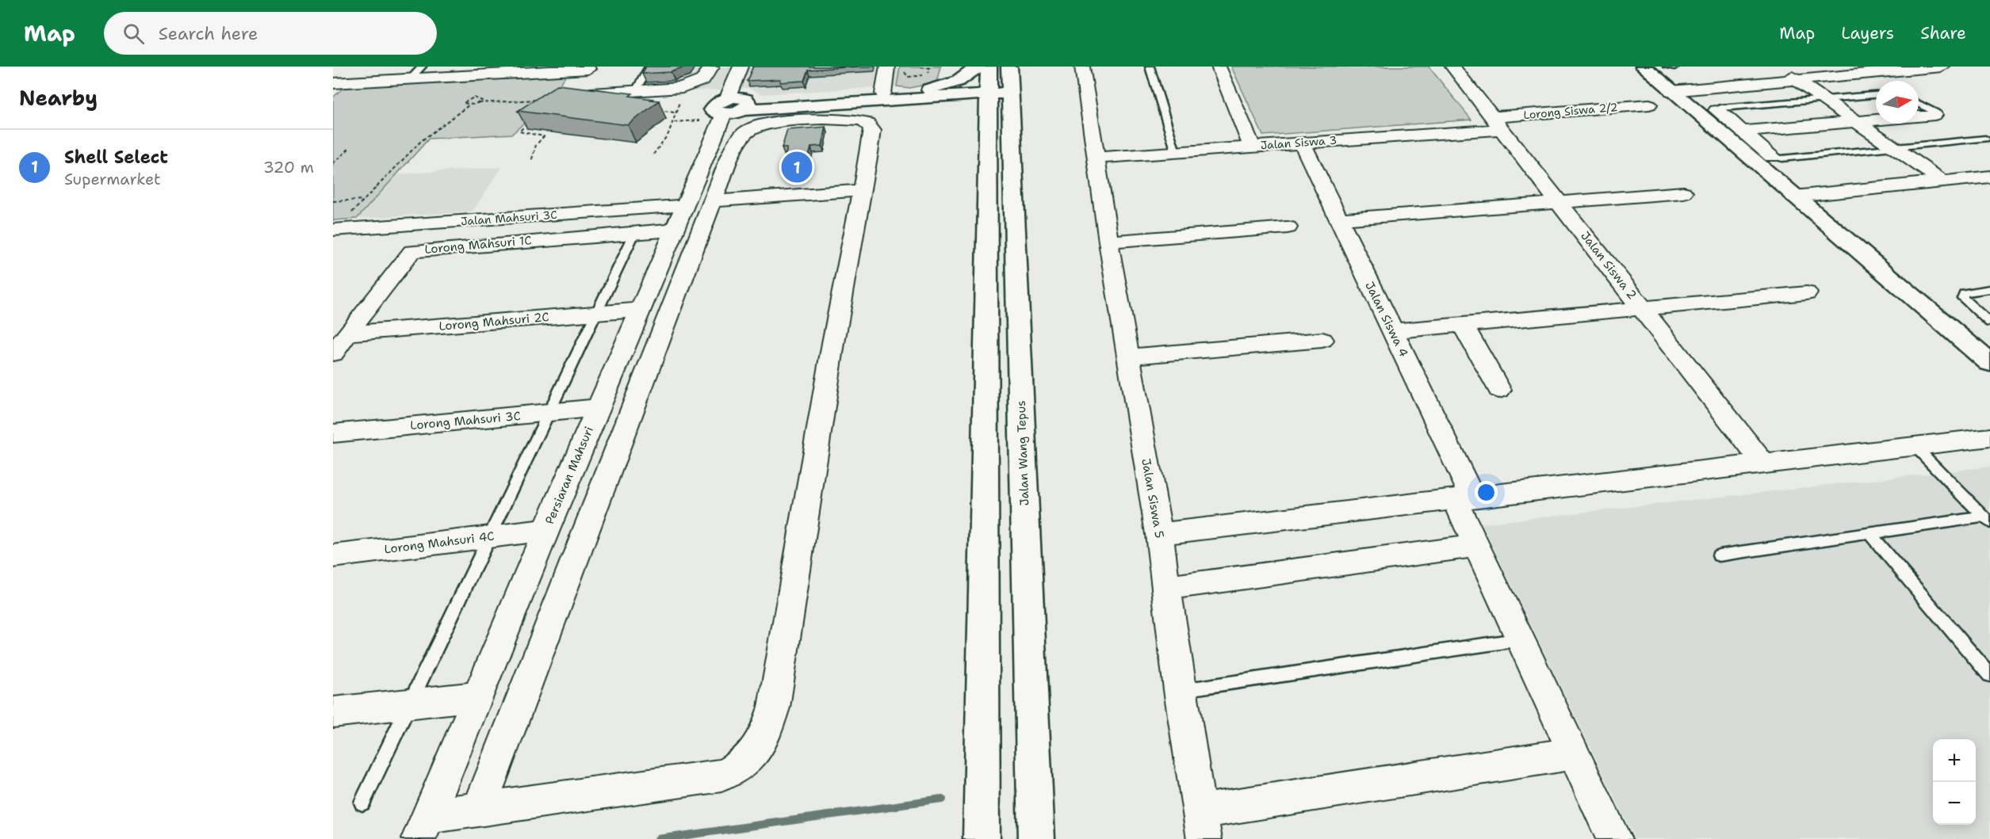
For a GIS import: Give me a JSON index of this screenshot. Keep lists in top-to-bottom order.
{
  "streets": {
    "main road": ["Jalan Wang Tepus"],
    "street": [
      "Lorong Siswa 2/2",
      "Jalan Siswa 3",
      "Jalan Mahsuri 3C",
      "Lorong Mahsuri 1C",
      "Jalan Siswa 2",
      "Jalan Siswa 4",
      "Lorong Mahsuri 2C",
      "Lorong Mahsuri 3C",
      "Persiaran Mahsuri",
      "Jalan Siswa 5",
      "Lorong Mahsuri 4C"
    ]
  },
  "crossings": [
    ["Lorong Siswa 2/2", "Jalan Siswa 3"],
    ["Lorong Siswa 2/2", "Jalan Siswa 2"],
    ["Jalan Siswa 3", "Jalan Siswa 2"],
    ["Jalan Siswa 3", "Jalan Siswa 4"],
    ["Jalan Siswa 3", "Jalan Siswa 5"],
    ["Jalan Mahsuri 3C", "Persiaran Mahsuri"],
    ["Lorong Mahsuri 1C", "Lorong Mahsuri 2C"],
    ["Lorong Mahsuri 1C", "Persiaran Mahsuri"],
    ["Lorong Mahsuri 2C", "Persiaran Mahsuri"],
    ["Lorong Mahsuri 3C", "Persiaran Mahsuri"],
    ["Persiaran Mahsuri", "Lorong Mahsuri 4C"]
  ],
  "north": "right",
  "page": {
    "header": "Map",
    "search": "Search here",
    "nav": ["Map", "Layers", "Share"],
    "heading": "Nearby",
    "list": [
      {
        "mark": "1",
        "name": "Shell Select",
        "note": "Supermarket",
        "value": "320 m"
      }
    ],
    "pins": "1",
    "map_buttons": ["+", "−"]
  }
}
